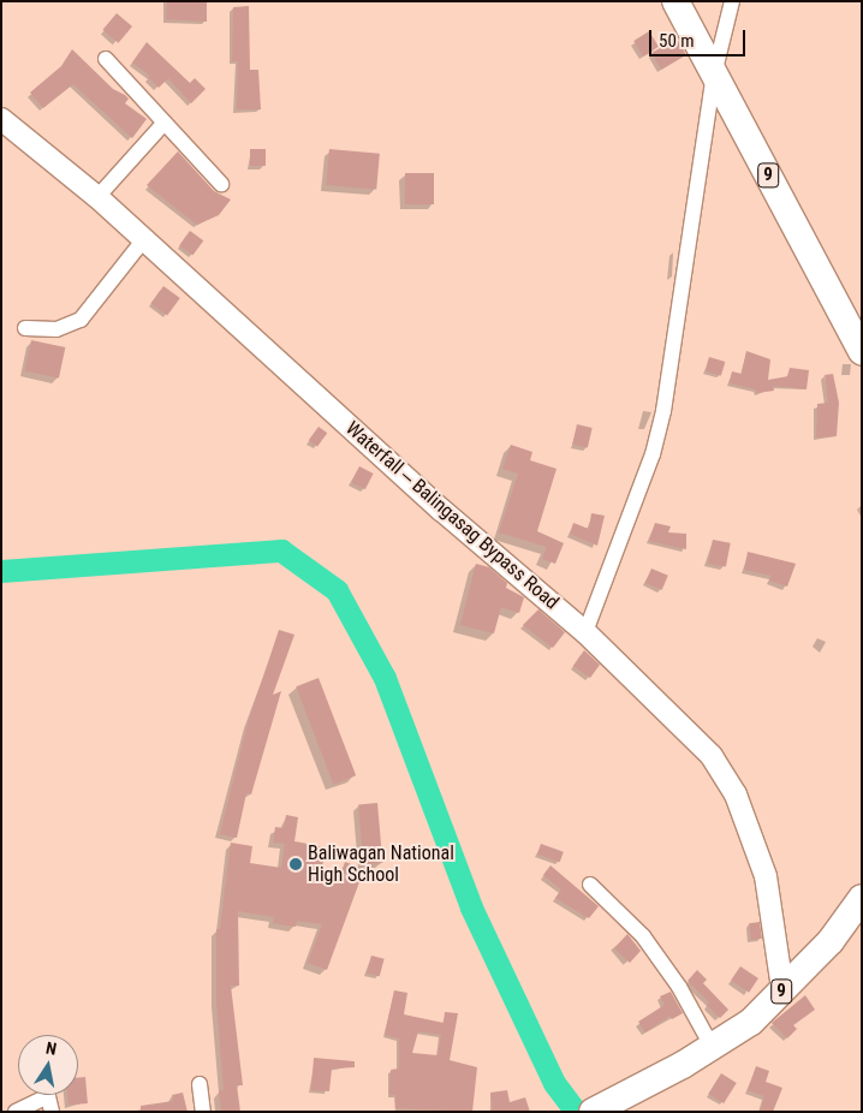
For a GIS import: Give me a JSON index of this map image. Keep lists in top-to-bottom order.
{
  "streets": {
    "highway": ["9"],
    "main road": ["Waterfall ‒ Balingasag Bypass Road"]
  },
  "crossings": [
    ["9", "Waterfall ‒ Balingasag Bypass Road"]
  ],
  "places": ["Baliwagan National High School"],
  "scale_bar": "50 m",
  "north": "top"
}
